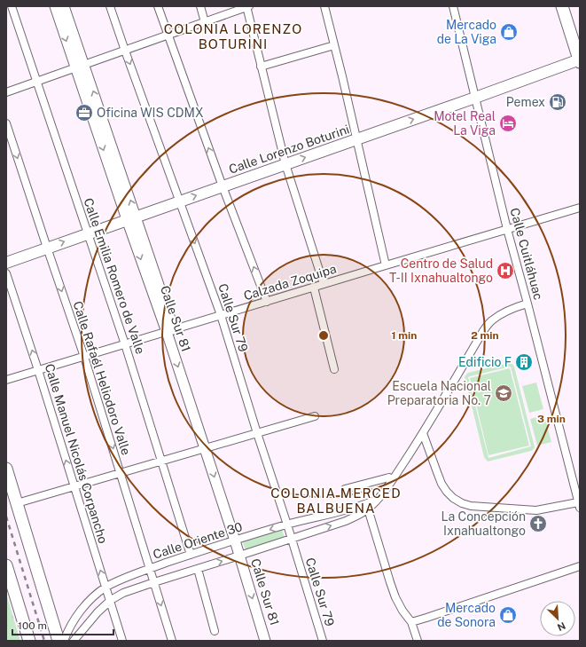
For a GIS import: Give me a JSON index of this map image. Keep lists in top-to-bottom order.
{
  "streets": {
    "main road": ["Calle Lorenzo Boturini"],
    "street": [
      "Calle Cuitláhuac",
      "Calle Emilia Romero de Valle",
      "Calzada Zoquipa",
      "Calle Sur 79",
      "Calle Sur 81",
      "Calle Rafaél Heliodoro Valle",
      "Calle Manuel Nicolás Corpancho",
      "Calle Oriente 30"
    ]
  },
  "crossings": [
    ["Calle Lorenzo Boturini", "Calle Cuitláhuac"],
    ["Calle Lorenzo Boturini", "Calle Emilia Romero de Valle"],
    ["Calle Lorenzo Boturini", "Calle Sur 79"],
    ["Calle Lorenzo Boturini", "Calle Sur 81"],
    ["Calle Lorenzo Boturini", "Calle Rafaél Heliodoro Valle"],
    ["Calle Cuitláhuac", "Calzada Zoquipa"],
    ["Calle Emilia Romero de Valle", "Calzada Zoquipa"],
    ["Calle Emilia Romero de Valle", "Calle Oriente 30"],
    ["Calzada Zoquipa", "Calle Sur 79"],
    ["Calzada Zoquipa", "Calle Sur 81"],
    ["Calzada Zoquipa", "Calle Rafaél Heliodoro Valle"],
    ["Calzada Zoquipa", "Calle Manuel Nicolás Corpancho"],
    ["Calle Sur 79", "Calle Oriente 30"],
    ["Calle Sur 81", "Calle Oriente 30"],
    ["Calle Rafaél Heliodoro Valle", "Calle Oriente 30"],
    ["Calle Manuel Nicolás Corpancho", "Calle Oriente 30"]
  ],
  "one_way": ["Calle Lorenzo Boturini", "Calle Rafaél Heliodoro Valle", "Calle Manuel Nicolás Corpancho"],
  "districts": ["COLONIA LORENZO BOTURINI", "COLONIA MERCED BALBUENA"],
  "places": {
    "shop": ["Mercado de La Viga", "Mercado de Sonora"],
    "fuel station": ["Pemex"],
    "office": ["Oficina WIS CDMX"],
    "hotel": ["Motel Real La Viga"],
    "hospital": ["Centro de Salud T-II Ixnahualtongo"],
    "building": ["Edificio F"],
    "school or university": ["Escuela Nacional Preparatoria No. 7"],
    "church": ["La Concepción Ixnahualtongo"]
  },
  "scale_bar": "100 m",
  "north": "bottom right",
  "rings": ["1 min", "2 min", "3 min"]
}
